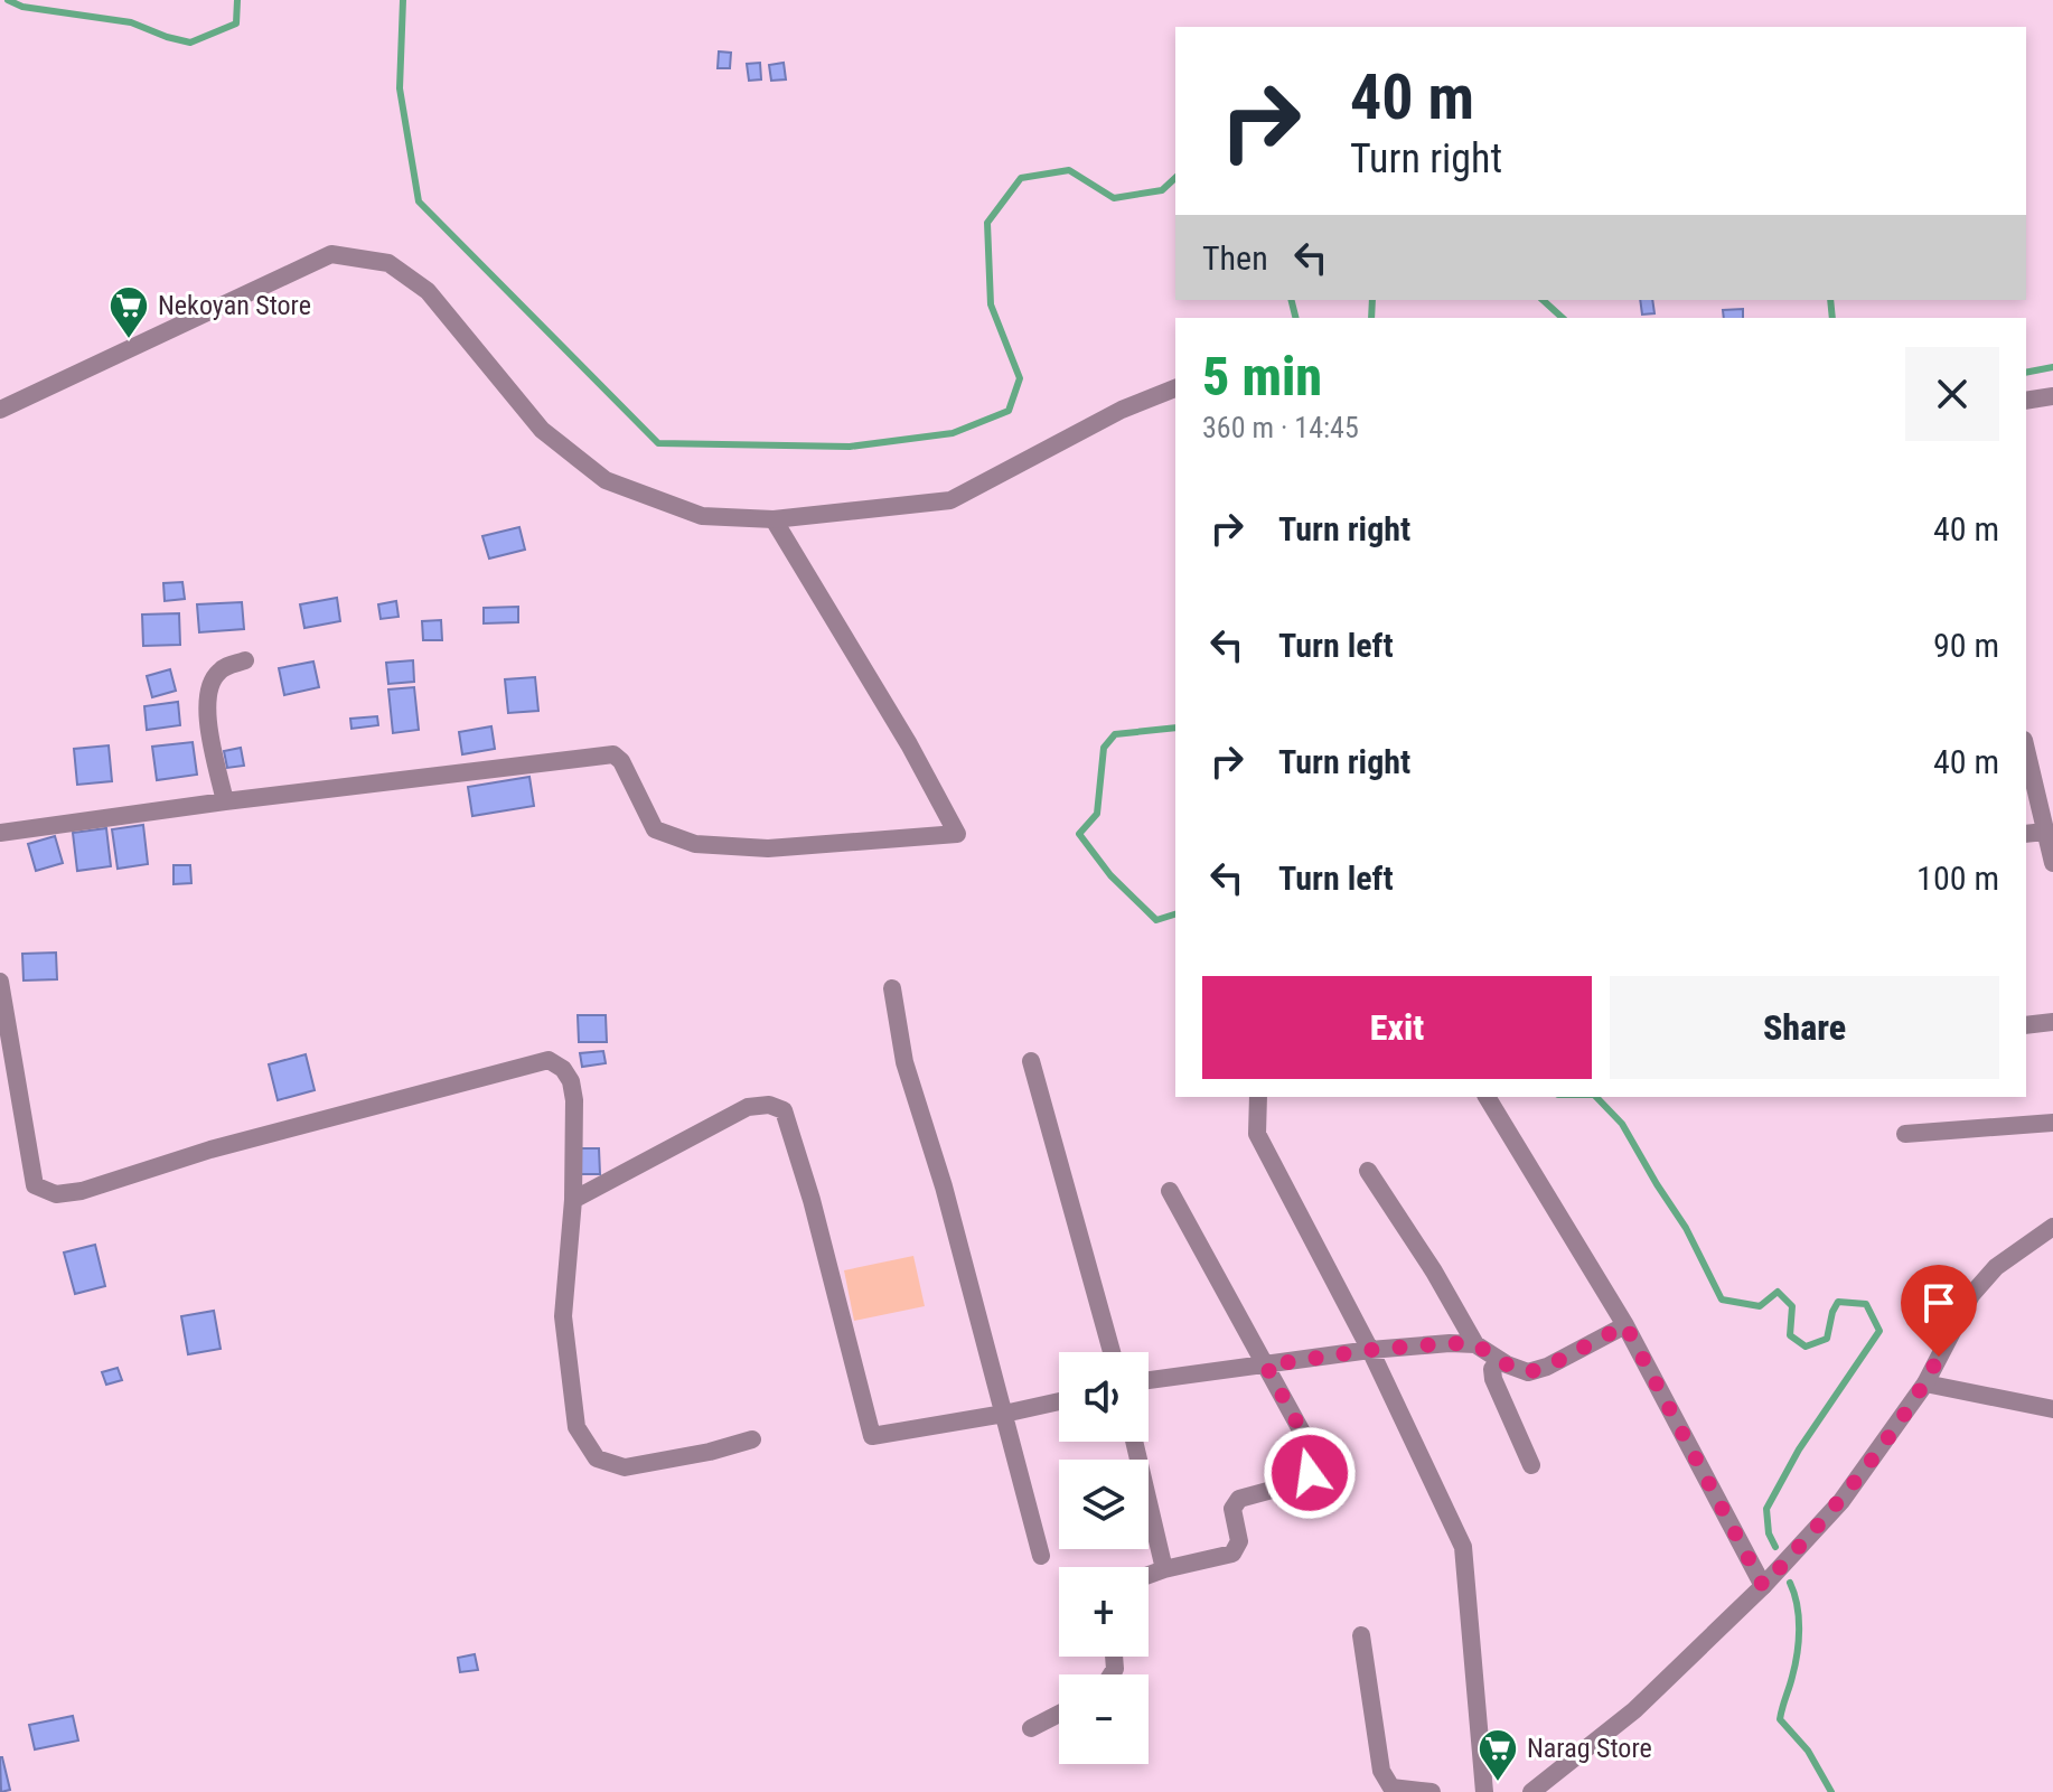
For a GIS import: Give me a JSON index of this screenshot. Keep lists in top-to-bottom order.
{
  "places": {
    "supermarket": ["Nekoyan Store", "Narag Store"]
  },
  "page": {
    "turn": ["40 m", "Turn right"],
    "then": "Then",
    "heading": ["5 min", "360 m · 14:45"],
    "list": [
      {
        "name": "Turn right",
        "value": "40 m"
      },
      {
        "name": "Turn left",
        "value": "90 m"
      },
      {
        "name": "Turn right",
        "value": "40 m"
      },
      {
        "name": "Turn left",
        "value": "100 m"
      }
    ],
    "buttons": ["Exit", "Share"],
    "map_buttons": ["+", "−"]
  }
}
